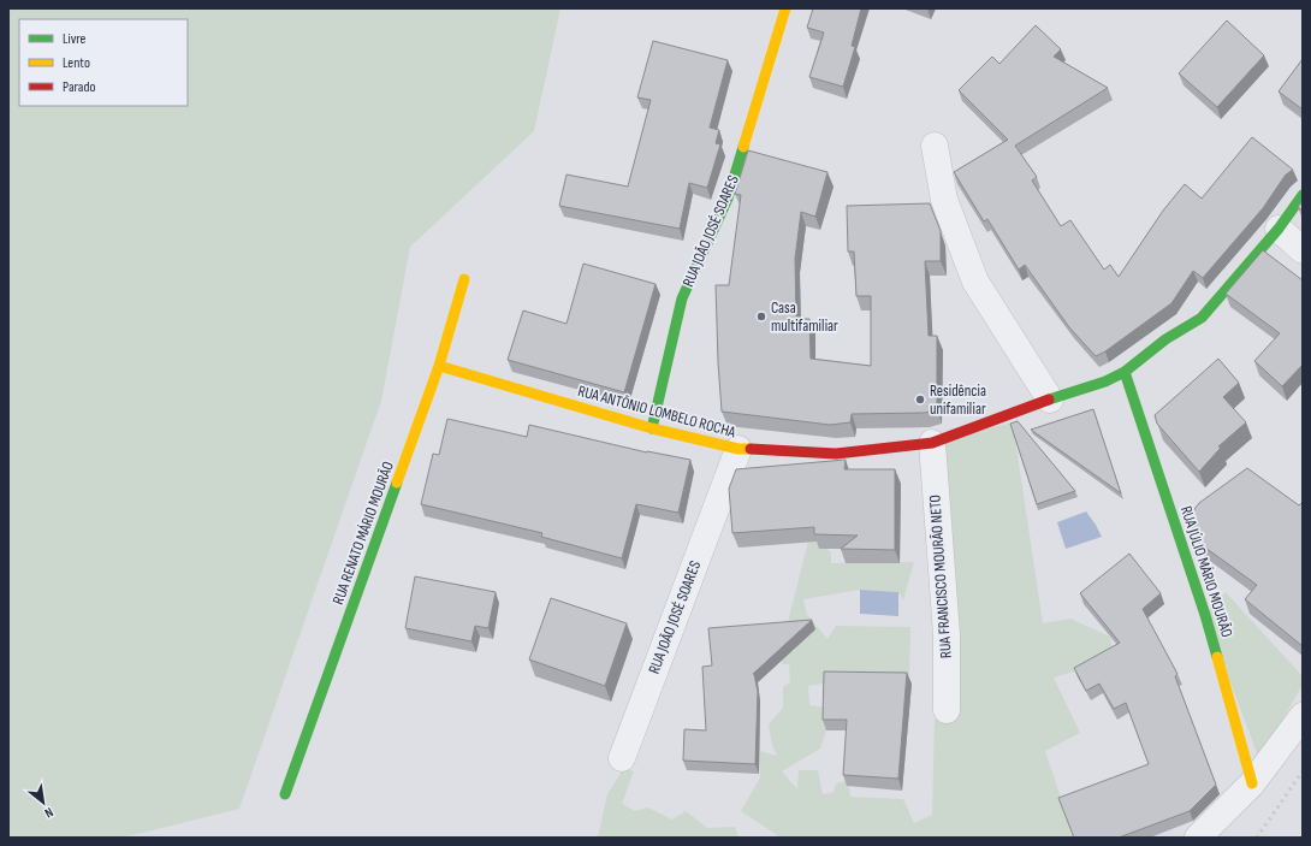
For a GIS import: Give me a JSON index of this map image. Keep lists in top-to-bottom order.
{
  "streets": {
    "street": [
      "RUA JOÃO JOSÉ SOARES",
      "RUA ANTÔNIO LOMBELO ROCHA",
      "RUA RENATO MÁRIO MOURÃO",
      "RUA JÚLIO MÁRIO MOURÃO",
      "RUA FRANCISCO MOURÃO NETO"
    ]
  },
  "crossings": [
    ["RUA JOÃO JOSÉ SOARES", "RUA ANTÔNIO LOMBELO ROCHA"],
    ["RUA ANTÔNIO LOMBELO ROCHA", "RUA RENATO MÁRIO MOURÃO"],
    ["RUA ANTÔNIO LOMBELO ROCHA", "RUA JÚLIO MÁRIO MOURÃO"],
    ["RUA ANTÔNIO LOMBELO ROCHA", "RUA FRANCISCO MOURÃO NETO"]
  ],
  "places": ["Casa multifamiliar", "Residência unifamiliar"],
  "legend": ["Livre", "Lento", "Parado"],
  "north": "bottom right"
}
